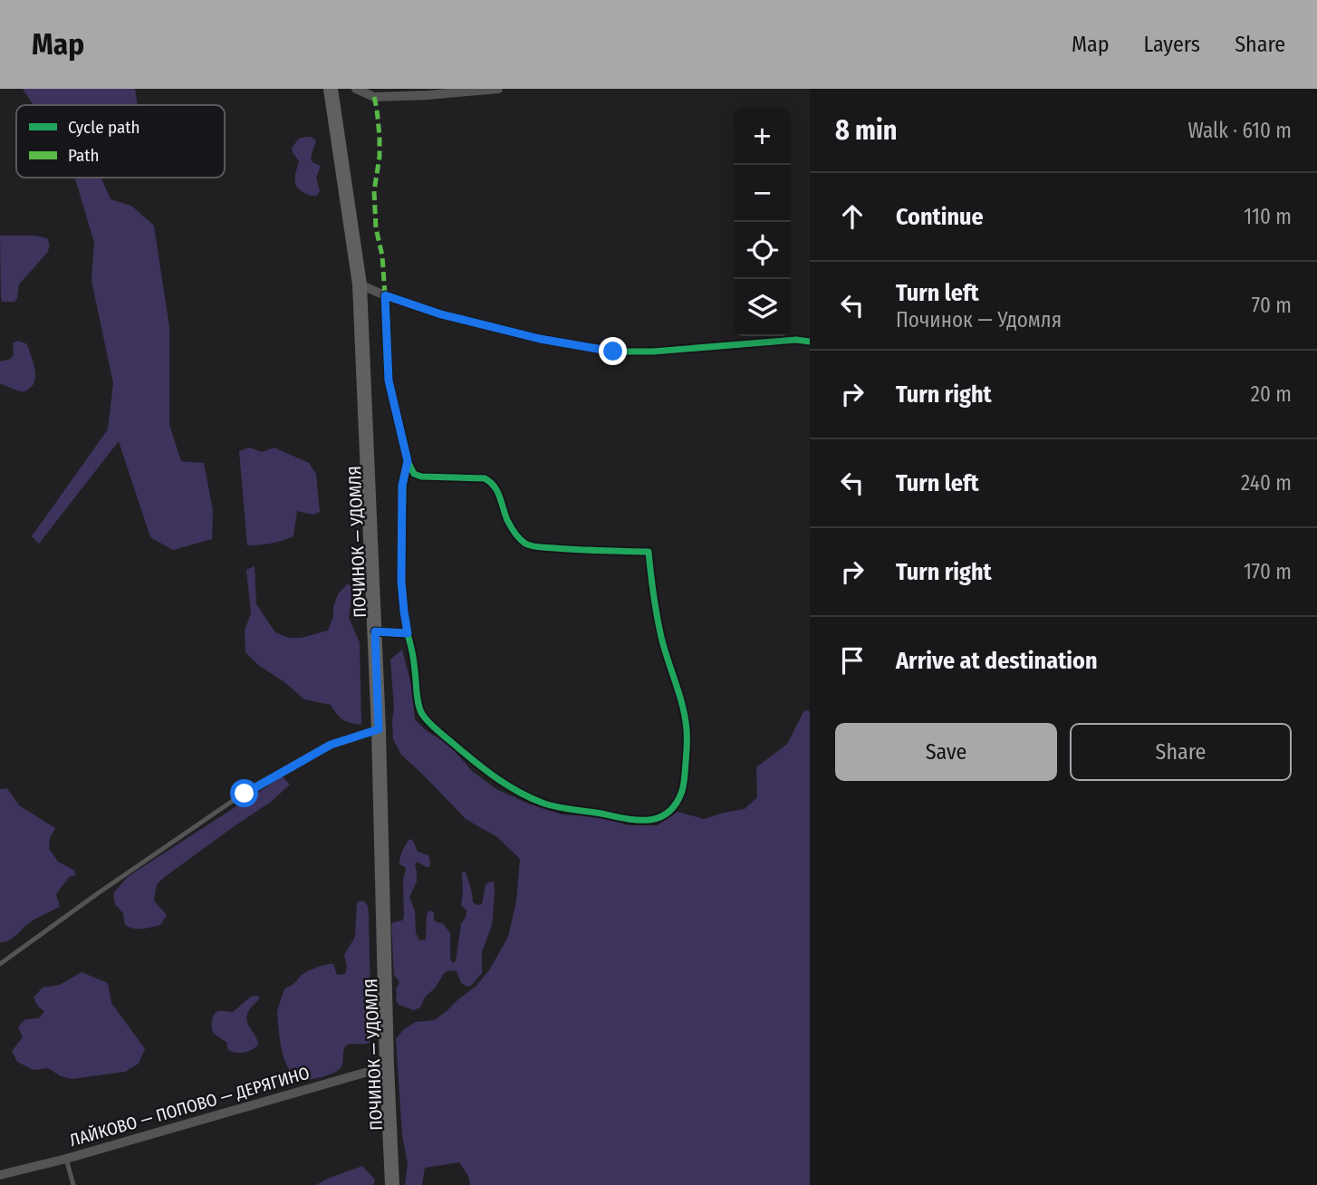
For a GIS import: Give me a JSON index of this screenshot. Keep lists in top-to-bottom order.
{
  "streets": {
    "main road": ["ПОЧИНОК — УДОМЛЯ"],
    "street": ["ЛАЙКОВО — ПОПОВО — ДЕРЯГИНО"]
  },
  "crossings": [
    ["ПОЧИНОК — УДОМЛЯ", "ЛАЙКОВО — ПОПОВО — ДЕРЯГИНО"]
  ],
  "legend": ["Cycle path", "Path"],
  "page": {
    "header": "Map",
    "nav": ["Map", "Layers", "Share"],
    "heading": ["8 min", "Walk · 610 m"],
    "map_buttons": ["+", "−"],
    "list": [
      ["Continue", "110 m"],
      ["Turn left", "Починок — Удомля", "70 m"],
      ["Turn right", "20 m"],
      ["Turn left", "240 m"],
      ["Turn right", "170 m"],
      "Arrive at destination"
    ],
    "buttons": ["Save", "Share"]
  }
}
